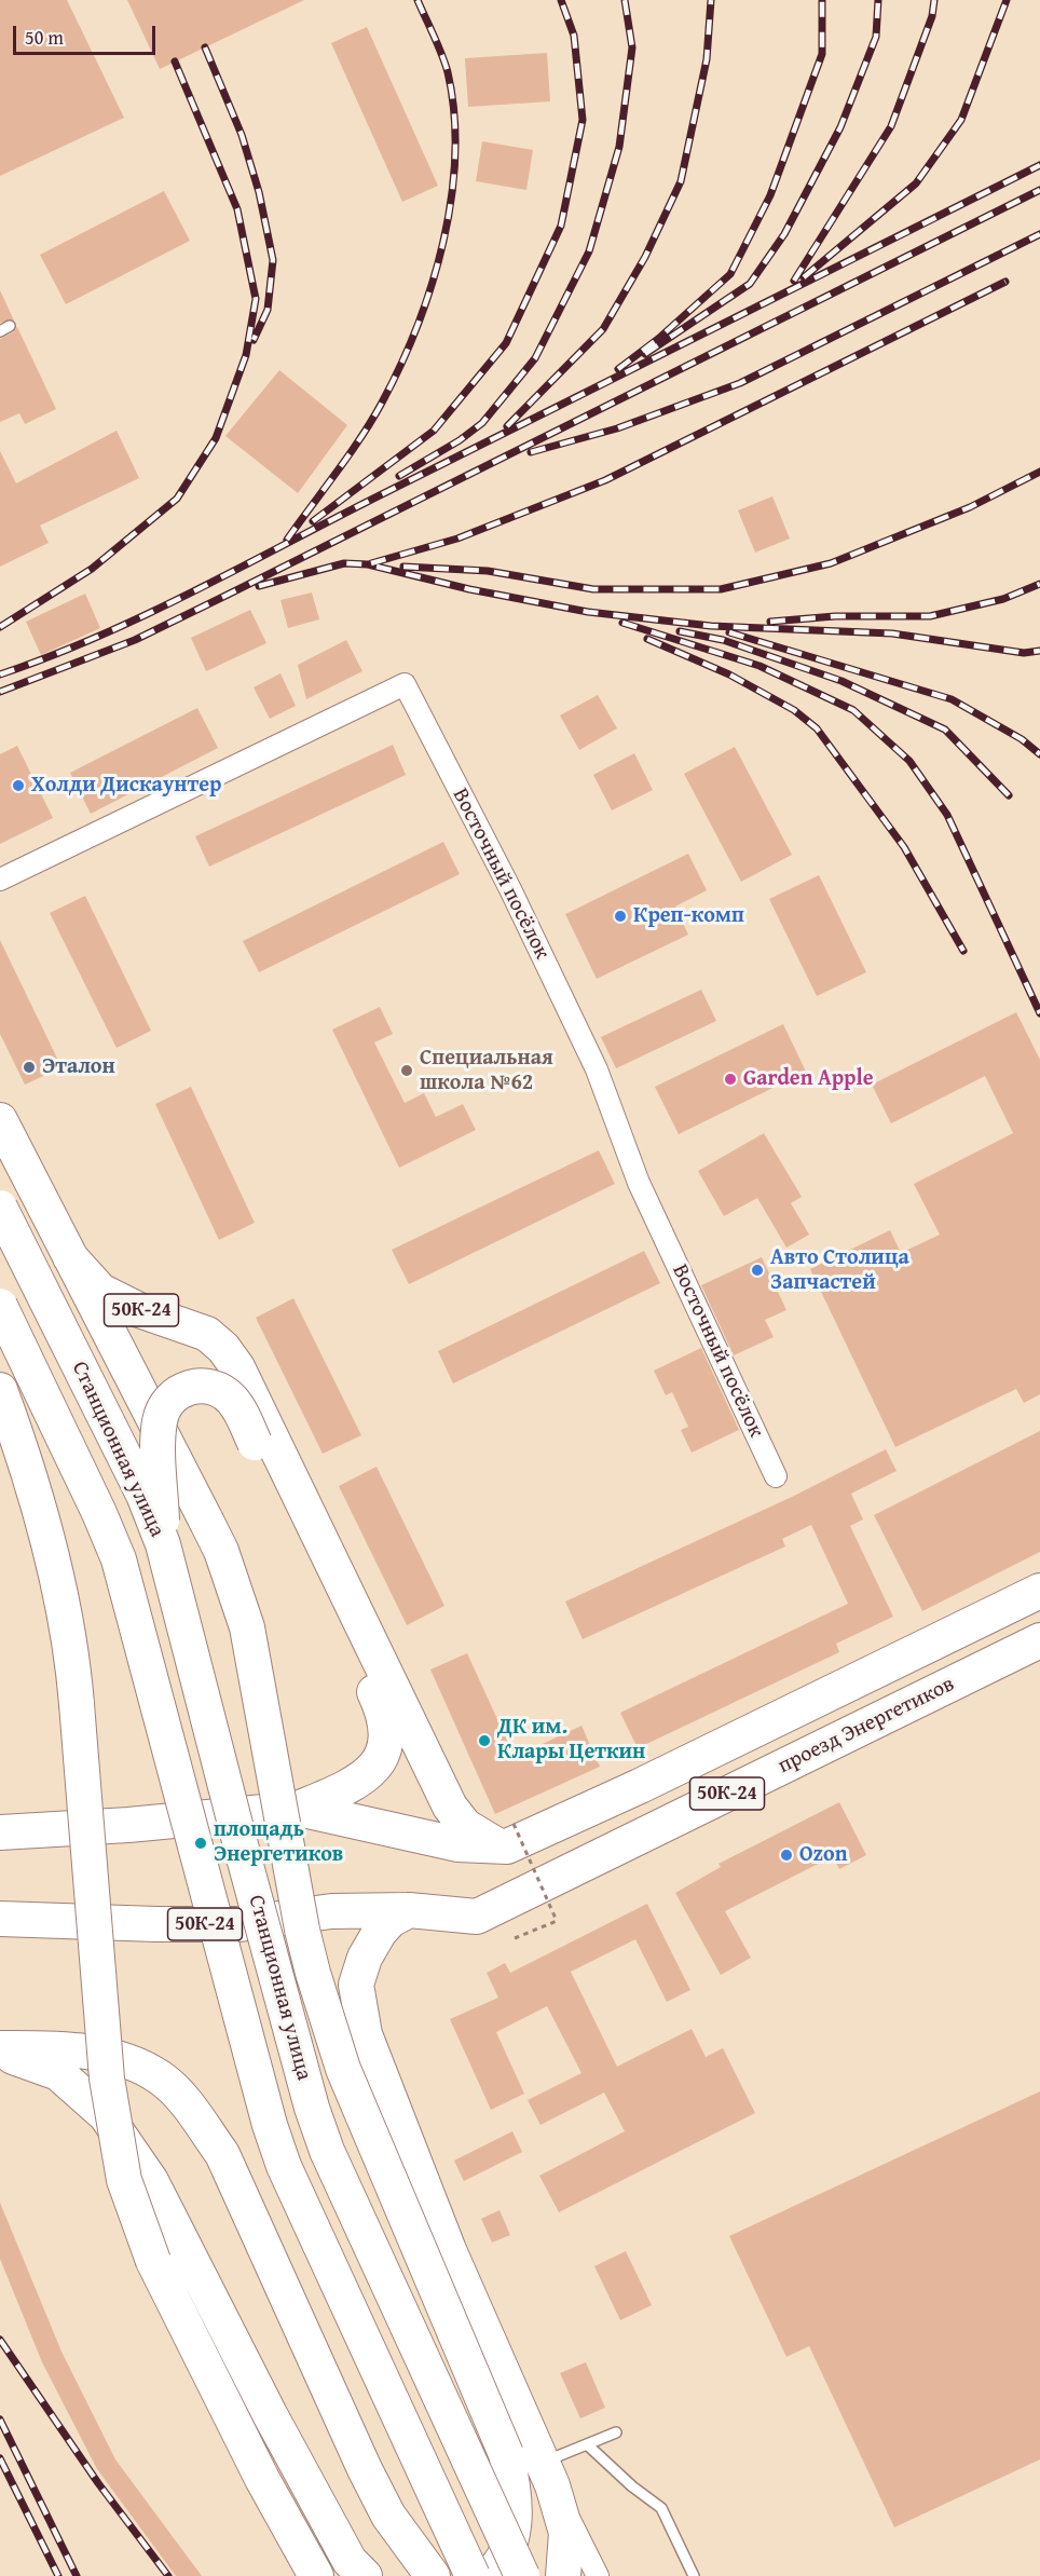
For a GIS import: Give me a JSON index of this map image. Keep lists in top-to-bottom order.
{
  "streets": {
    "main road": ["50К-24", "Станционная улица", "проезд Энергетиков"],
    "street": ["Восточный посёлок"]
  },
  "crossings": [
    ["50К-24", "проезд Энергетиков"]
  ],
  "places": [
    "Холди Дискаунтер",
    "Креп-комп",
    "Эталон",
    "Специальная школа №62",
    "Garden Apple",
    "Авто Столица Запчастей",
    "ДК им. Клары Цеткин",
    "площадь Энергетиков",
    "Ozon"
  ],
  "scale_bar": "50 m"
}
